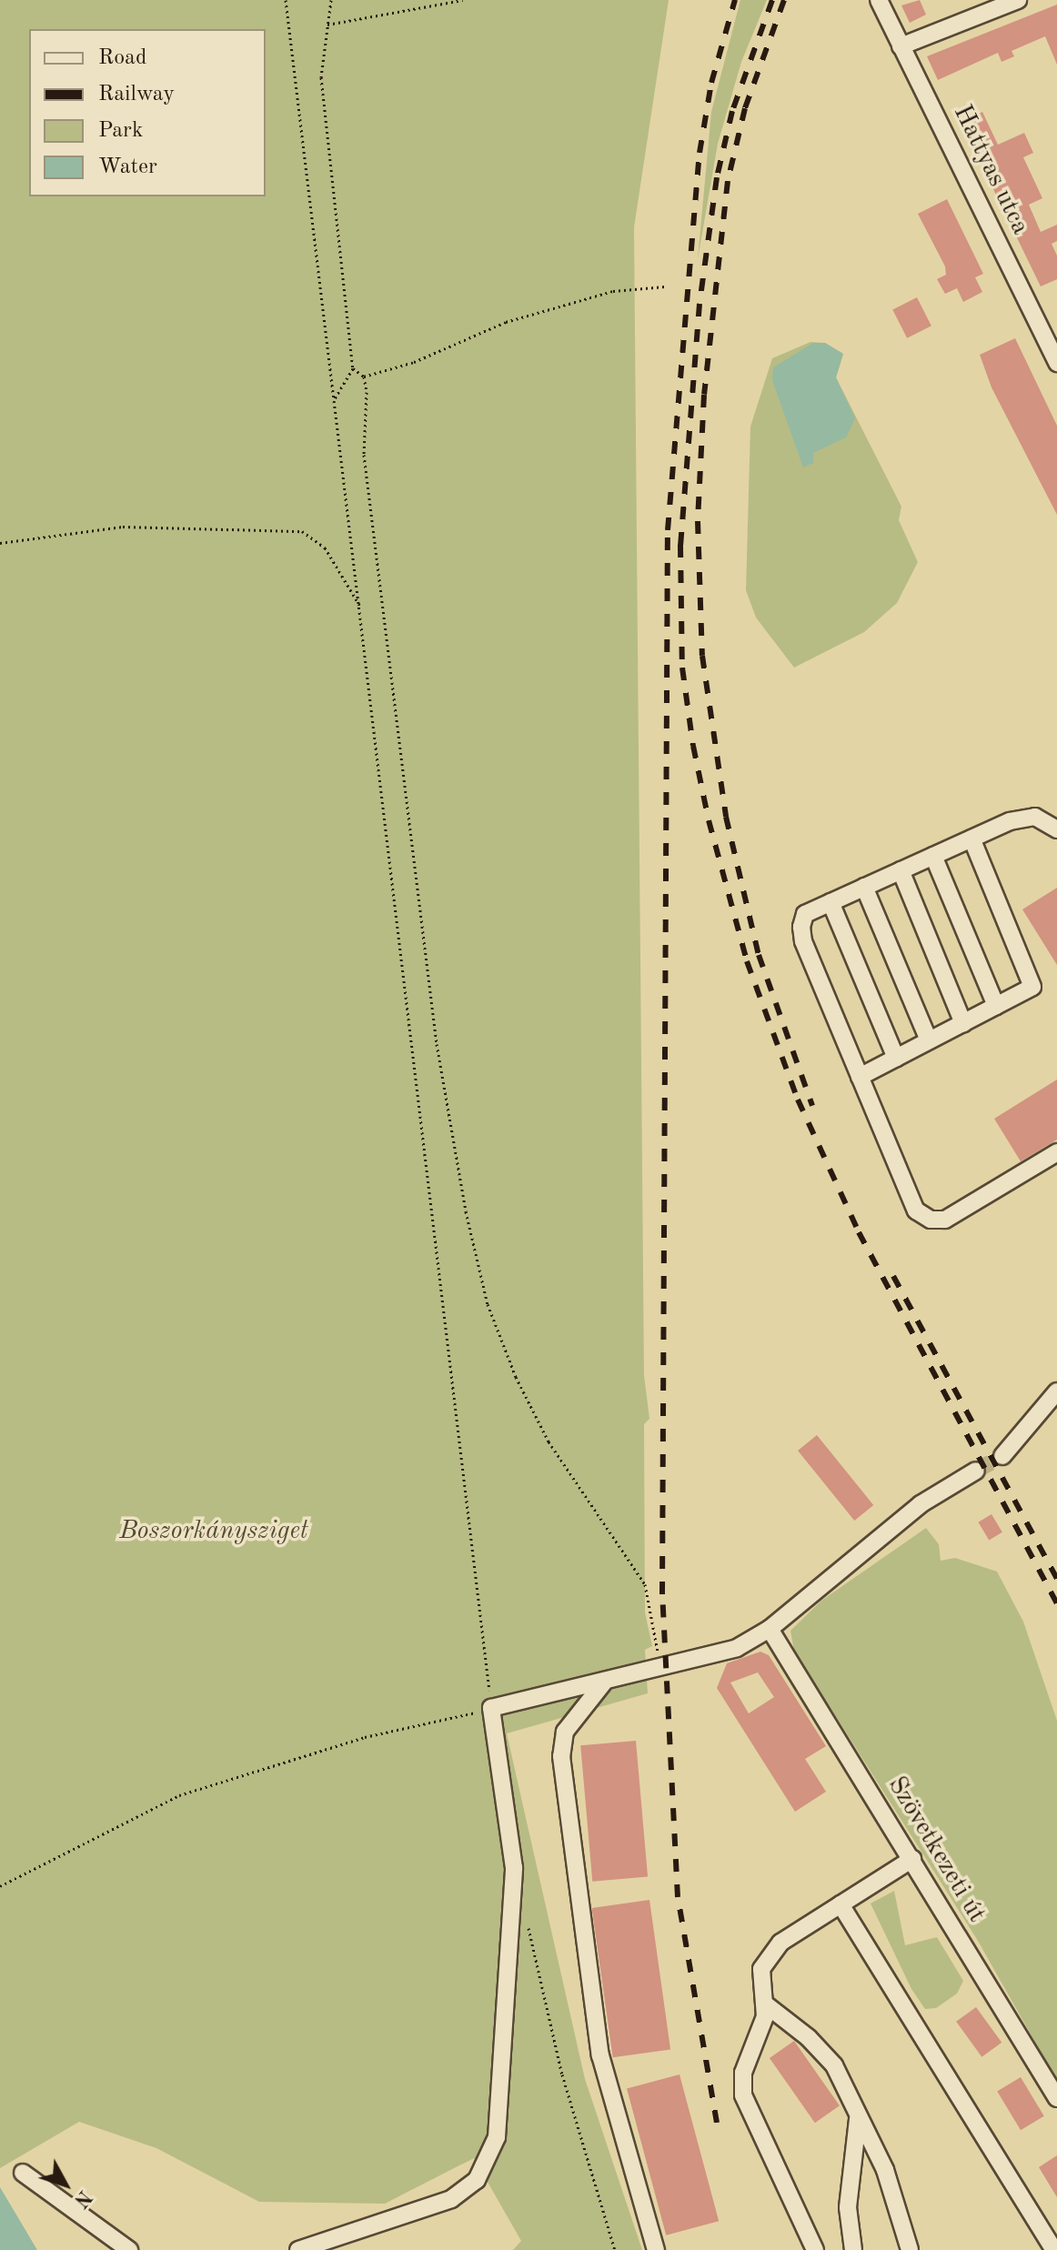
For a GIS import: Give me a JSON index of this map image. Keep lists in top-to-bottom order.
{
  "streets": {
    "street": ["Hattyas utca", "Szövetkezeti út"]
  },
  "parks": ["Boszorkánysziget"],
  "legend": [
    "Road",
    "Railway",
    "Park",
    "Water"
  ],
  "north": "bottom right"
}
